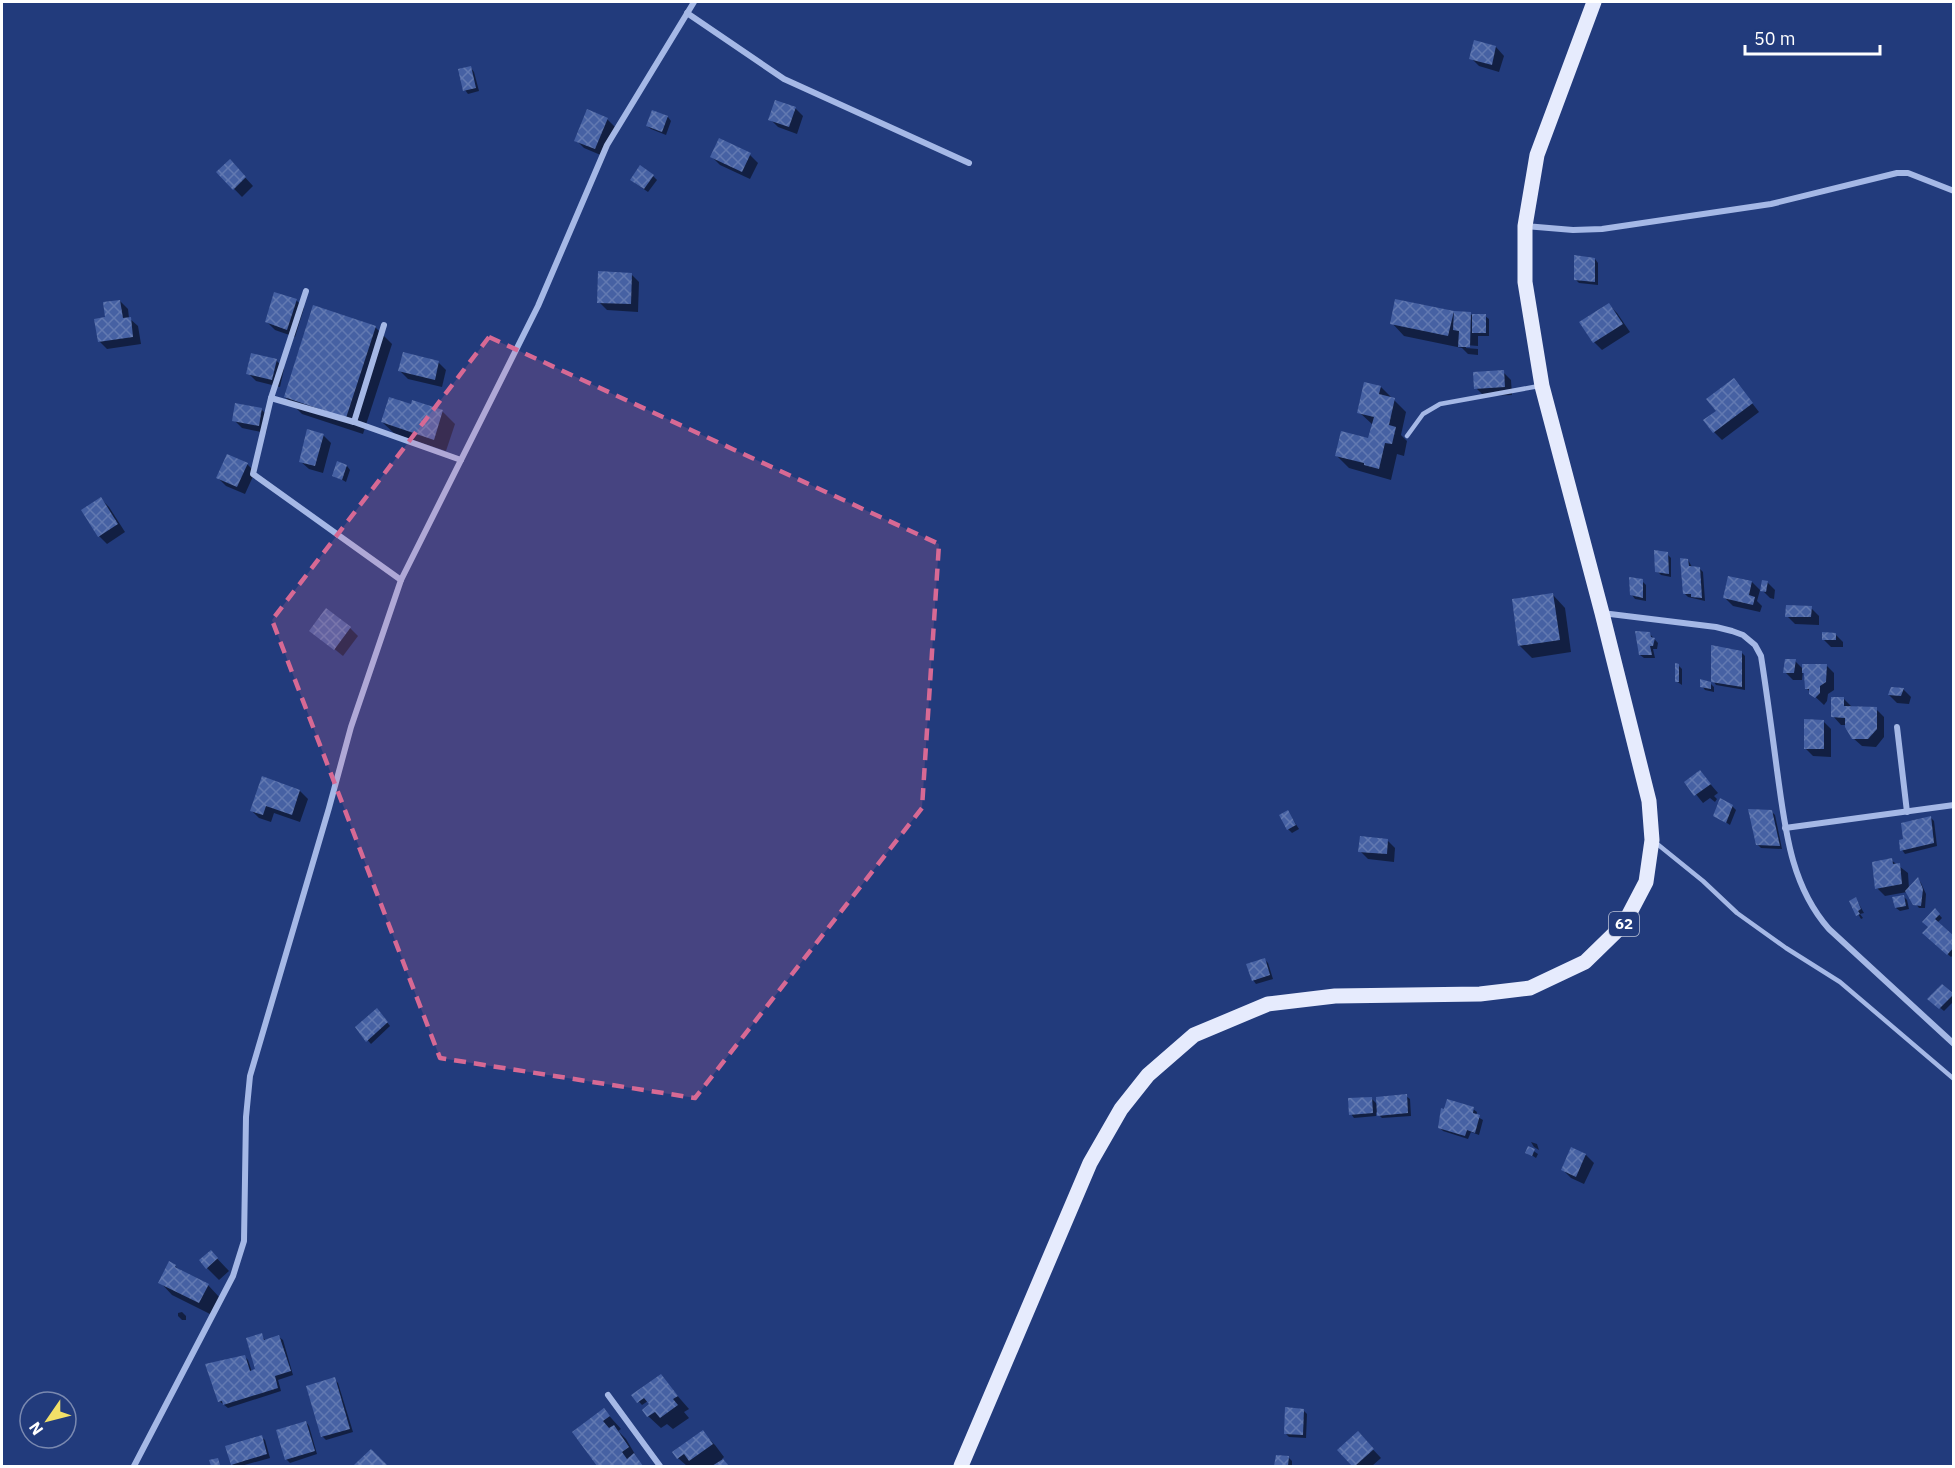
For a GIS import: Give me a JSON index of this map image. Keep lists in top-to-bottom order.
{
  "streets": {
    "main road": ["62"]
  },
  "scale_bar": "50 m",
  "north": "bottom left"
}
